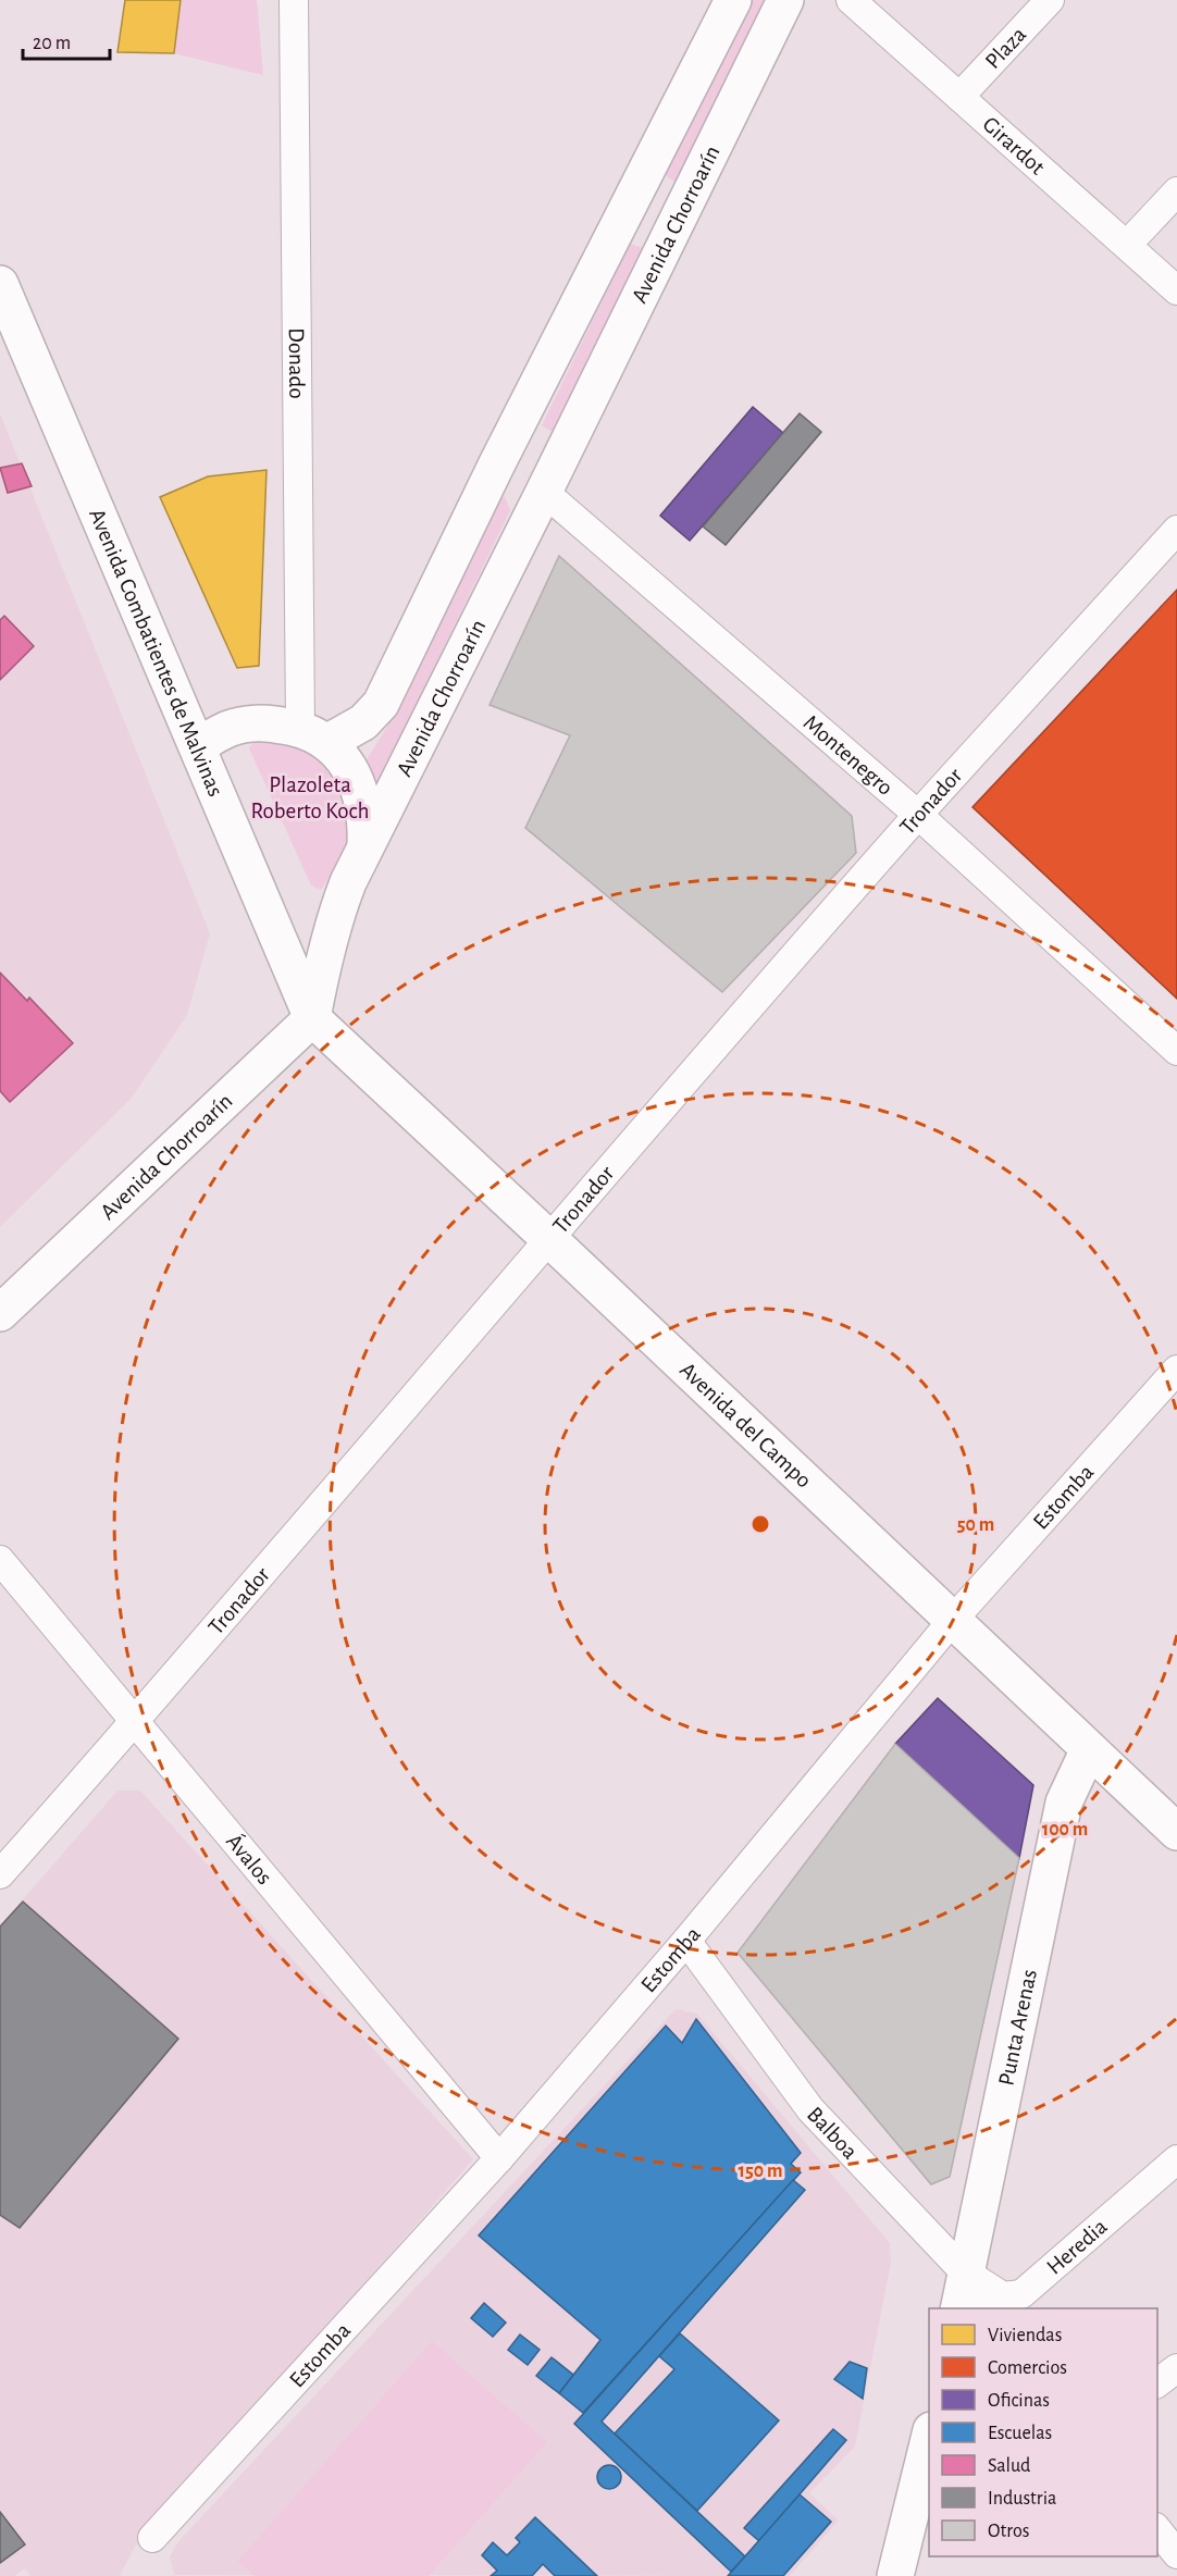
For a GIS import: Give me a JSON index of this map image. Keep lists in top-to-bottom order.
{
  "streets": {
    "main road": [
      "Avenida Chorroarín",
      "Avenida Combatientes de Malvinas",
      "Avenida del Campo",
      "Punta Arenas"
    ],
    "street": [
      "Plaza",
      "Girardot",
      "Donado",
      "Montenegro",
      "Tronador",
      "Estomba",
      "Ávalos",
      "Balboa",
      "Heredia"
    ]
  },
  "crossings": [
    ["Plaza", "Girardot"],
    ["Avenida Chorroarín", "Avenida Combatientes de Malvinas"],
    ["Avenida Chorroarín", "Montenegro"],
    ["Avenida Chorroarín", "Avenida del Campo"],
    ["Avenida Combatientes de Malvinas", "Avenida del Campo"],
    ["Montenegro", "Tronador"],
    ["Tronador", "Avenida del Campo"],
    ["Tronador", "Ávalos"],
    ["Avenida del Campo", "Estomba"],
    ["Avenida del Campo", "Punta Arenas"],
    ["Estomba", "Ávalos"],
    ["Estomba", "Balboa"],
    ["Punta Arenas", "Balboa"],
    ["Punta Arenas", "Heredia"],
    ["Balboa", "Heredia"]
  ],
  "parks": ["Plazoleta Roberto Koch"],
  "legend": [
    "Viviendas",
    "Comercios",
    "Oficinas",
    "Escuelas",
    "Salud",
    "Industria",
    "Otros"
  ],
  "scale_bar": "20 m",
  "rings": ["50 m", "100 m", "150 m"]
}
